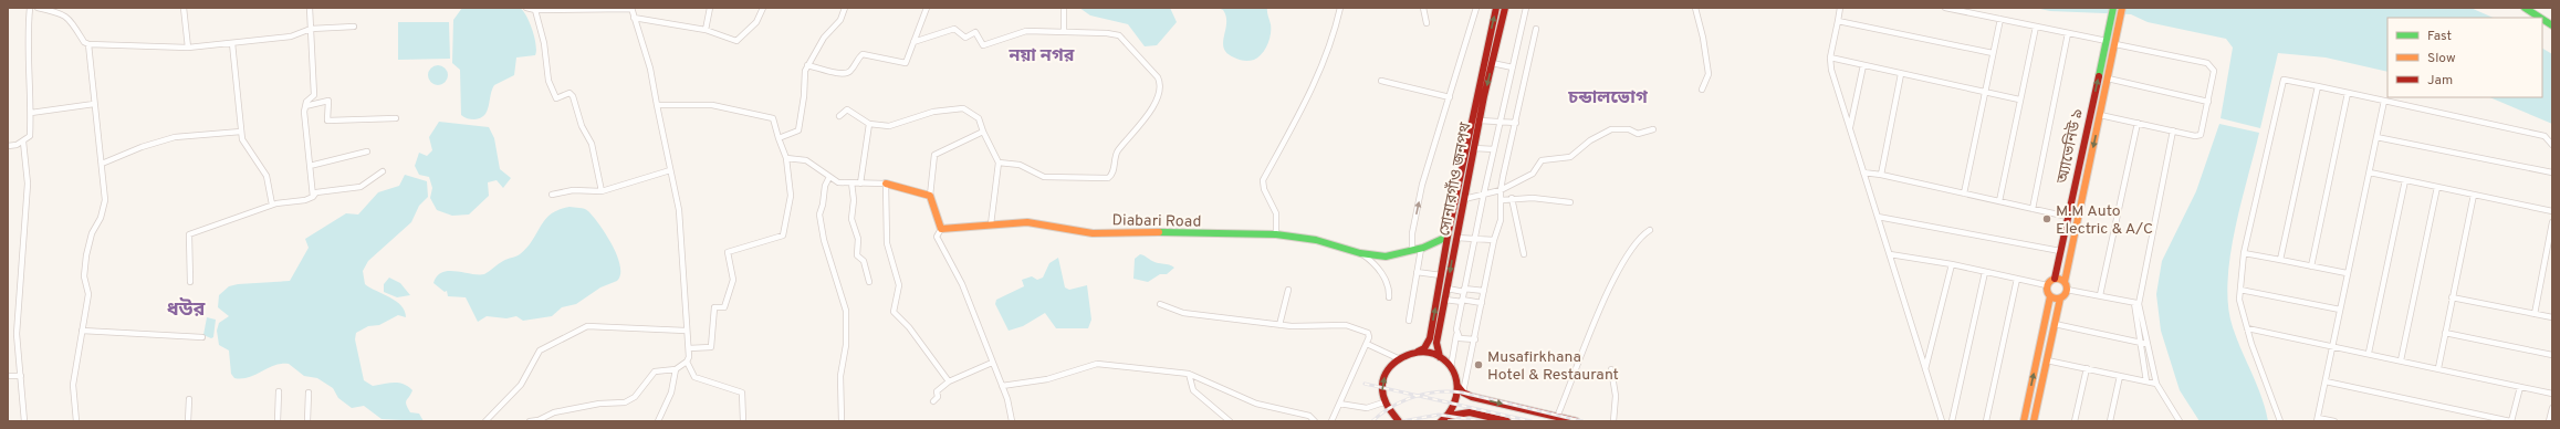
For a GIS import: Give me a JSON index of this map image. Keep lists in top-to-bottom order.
{
  "streets": {
    "street": ["অ্যাভেনিউ ৯", "সোনারগাঁও জনপথ", "Diabari Road"]
  },
  "crossings": [
    ["সোনারগাঁও জনপথ", "Diabari Road"]
  ],
  "districts": ["নয়া নগর", "চন্ডালভোগ", "ধউর"],
  "places": ["M.M Auto Electric & A/C", "Musafirkhana Hotel & Restaurant"],
  "legend": ["Fast", "Slow", "Jam"]
}
